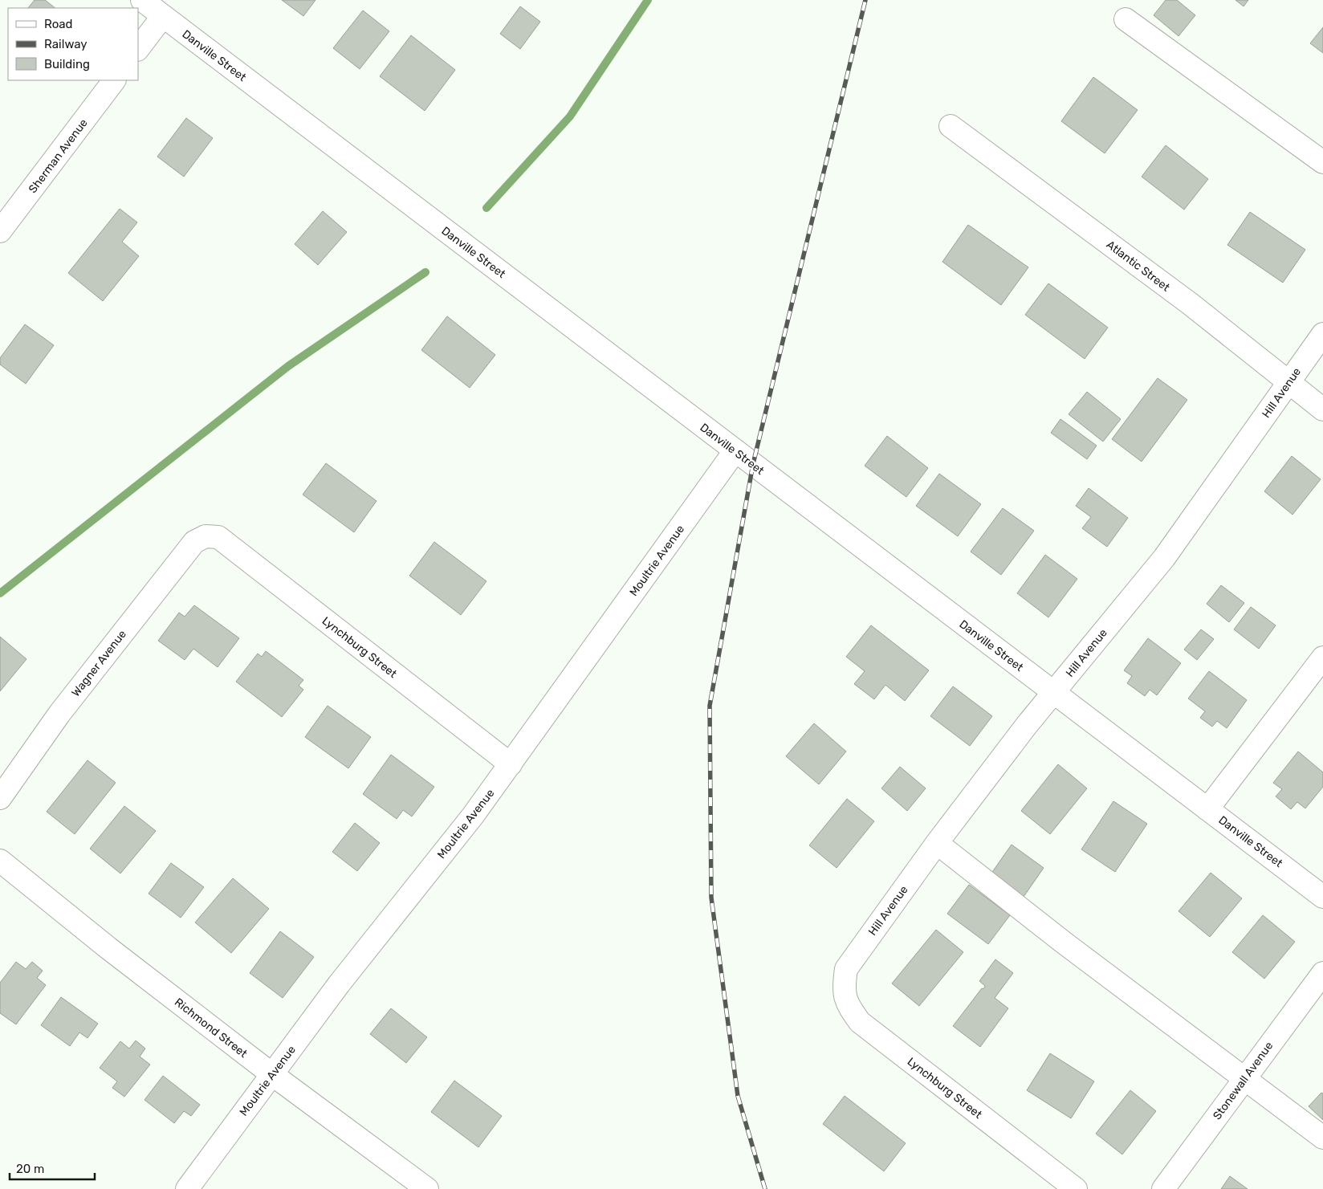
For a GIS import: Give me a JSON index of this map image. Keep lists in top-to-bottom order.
{
  "streets": {
    "street": [
      "Danville Street",
      "Sherman Avenue",
      "Atlantic Street",
      "Hill Avenue",
      "Moultrie Avenue",
      "Lynchburg Street",
      "Wagner Avenue",
      "Richmond Street",
      "Stonewall Avenue"
    ]
  },
  "crossings": [
    ["Danville Street", "Hill Avenue"],
    ["Danville Street", "Moultrie Avenue"],
    ["Atlantic Street", "Hill Avenue"],
    ["Hill Avenue", "Lynchburg Street"],
    ["Moultrie Avenue", "Lynchburg Street"],
    ["Moultrie Avenue", "Richmond Street"],
    ["Lynchburg Street", "Wagner Avenue"]
  ],
  "legend": ["Road", "Railway", "Building"],
  "scale_bar": "20 m"
}
